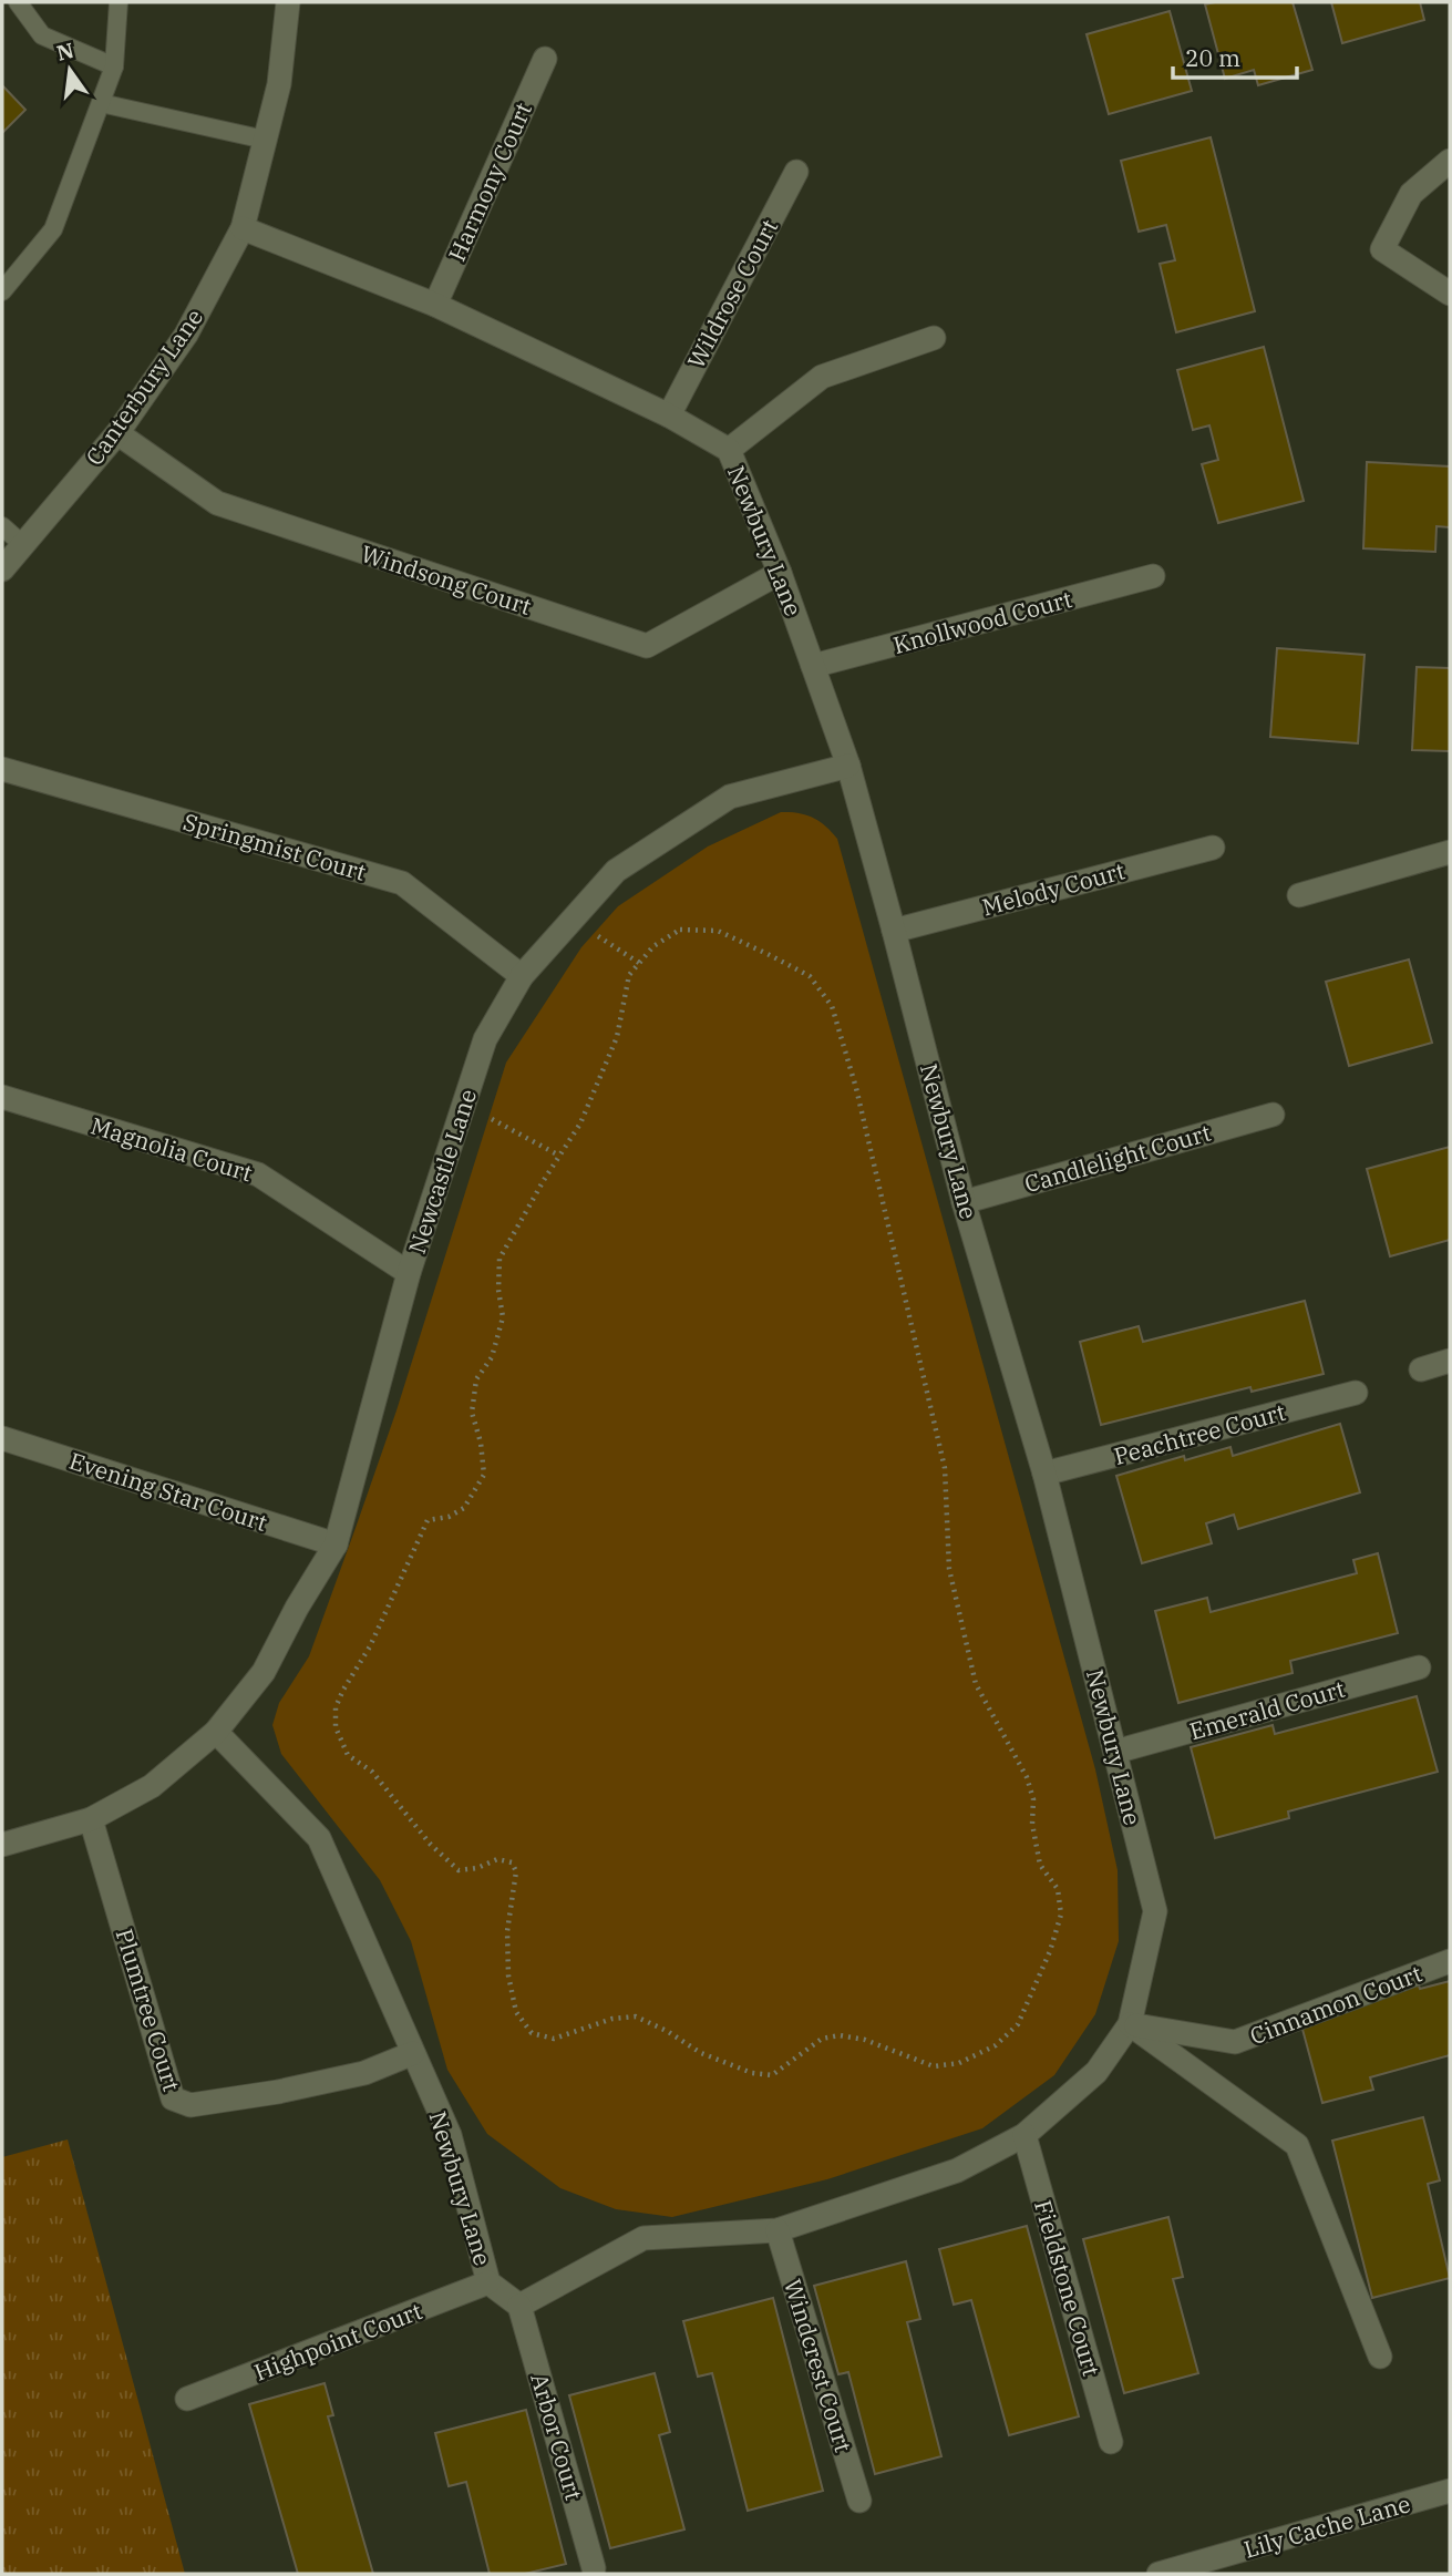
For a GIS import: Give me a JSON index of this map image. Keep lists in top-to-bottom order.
{
  "streets": {
    "street": [
      "Harmony Court",
      "Wildrose Court",
      "Canterbury Lane",
      "Newbury Lane",
      "Windsong Court",
      "Knollwood Court",
      "Springmist Court",
      "Melody Court",
      "Magnolia Court",
      "Candlelight Court",
      "Newcastle Lane",
      "Peachtree Court",
      "Evening Star Court",
      "Emerald Court",
      "Cinnamon Court",
      "Plumtree Court",
      "Fieldstone Court",
      "Highpoint Court",
      "Windcrest Court",
      "Arbor Court",
      "Lily Cache Lane"
    ]
  },
  "crossings": [
    ["Harmony Court", "Newbury Lane"],
    ["Wildrose Court", "Newbury Lane"],
    ["Canterbury Lane", "Newbury Lane"],
    ["Canterbury Lane", "Windsong Court"],
    ["Newbury Lane", "Windsong Court"],
    ["Newbury Lane", "Knollwood Court"],
    ["Newbury Lane", "Melody Court"],
    ["Newbury Lane", "Candlelight Court"],
    ["Newbury Lane", "Newcastle Lane"],
    ["Newbury Lane", "Peachtree Court"],
    ["Newbury Lane", "Emerald Court"],
    ["Newbury Lane", "Cinnamon Court"],
    ["Newbury Lane", "Plumtree Court"],
    ["Newbury Lane", "Fieldstone Court"],
    ["Newbury Lane", "Highpoint Court"],
    ["Newbury Lane", "Windcrest Court"],
    ["Newbury Lane", "Arbor Court"],
    ["Springmist Court", "Newcastle Lane"],
    ["Magnolia Court", "Newcastle Lane"],
    ["Newcastle Lane", "Evening Star Court"]
  ],
  "scale_bar": "20 m",
  "north": "top"
}
